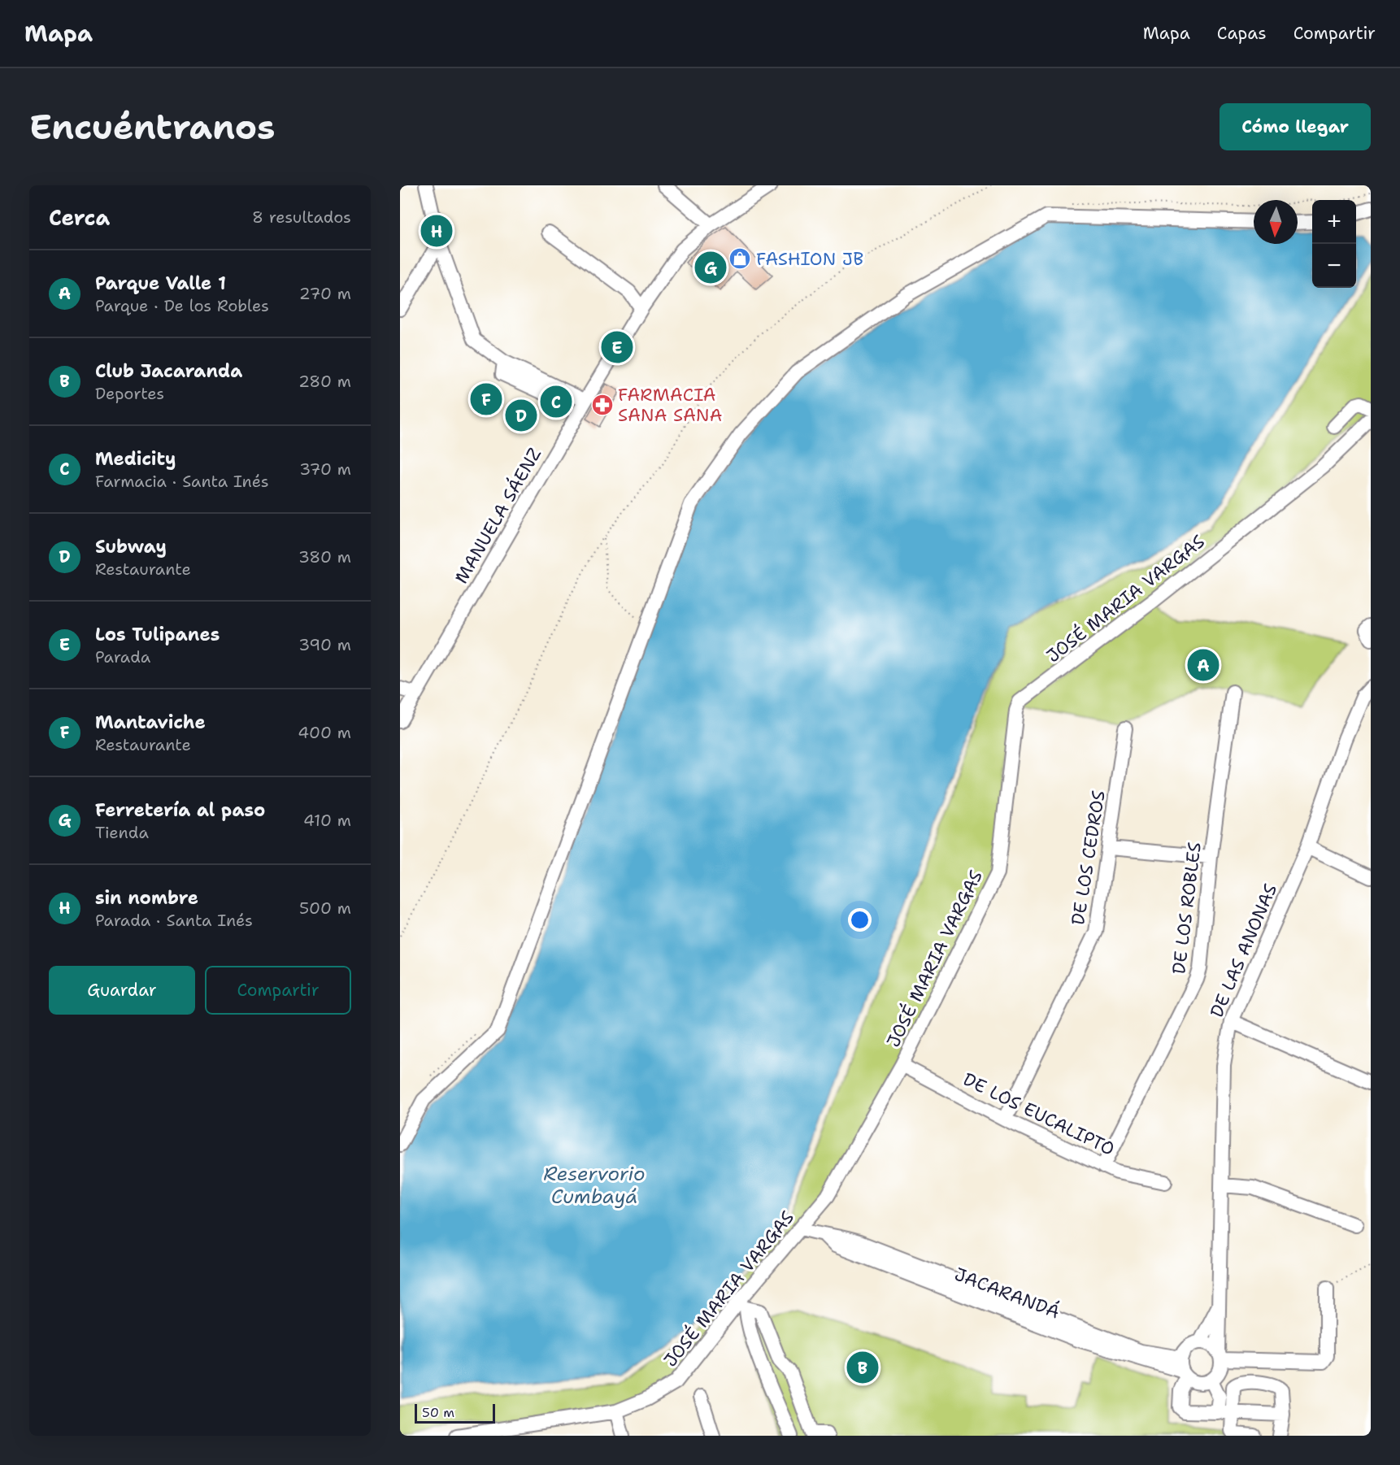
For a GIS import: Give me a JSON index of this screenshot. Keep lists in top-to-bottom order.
{
  "streets": {
    "street": [
      "MANUELA SÁENZ",
      "JOSÉ MARIA VARGAS",
      "DE LOS CEDROS",
      "DE LOS ROBLES",
      "DE LAS ANONAS",
      "DE LOS EUCALIPTO",
      "JACARANDÁ"
    ]
  },
  "crossings": [
    ["JOSÉ MARIA VARGAS", "DE LOS EUCALIPTO"],
    ["JOSÉ MARIA VARGAS", "JACARANDÁ"],
    ["DE LOS CEDROS", "DE LOS EUCALIPTO"],
    ["DE LOS ROBLES", "DE LOS EUCALIPTO"],
    ["DE LAS ANONAS", "JACARANDÁ"]
  ],
  "water": ["Reservorio Cumbayá"],
  "places": {
    "shop": ["FASHION JB"],
    "pharmacy": ["FARMACIA SANA SANA"]
  },
  "scale_bar": "50 m",
  "north": "bottom",
  "page": {
    "header": "Mapa",
    "nav": ["Mapa", "Capas", "Compartir"],
    "buttons": [
      "Cómo llegar",
      ["Guardar", "Compartir"]
    ],
    "title": "Encuéntranos",
    "heading": ["Cerca", "8 resultados"],
    "map_buttons": ["+", "−"],
    "pins": [
      "H",
      "G",
      "E",
      "F",
      "C",
      "D",
      "A",
      "B"
    ],
    "list": [
      {
        "mark": "A",
        "name": "Parque Valle 1",
        "note": "Parque · De los Robles",
        "value": "270 m"
      },
      {
        "mark": "B",
        "name": "Club Jacaranda",
        "note": "Deportes",
        "value": "280 m"
      },
      {
        "mark": "C",
        "name": "Medicity",
        "note": "Farmacia · Santa Inés",
        "value": "370 m"
      },
      {
        "mark": "D",
        "name": "Subway",
        "note": "Restaurante",
        "value": "380 m"
      },
      {
        "mark": "E",
        "name": "Los Tulipanes",
        "note": "Parada",
        "value": "390 m"
      },
      {
        "mark": "F",
        "name": "Mantaviche",
        "note": "Restaurante",
        "value": "400 m"
      },
      {
        "mark": "G",
        "name": "Ferretería al paso",
        "note": "Tienda",
        "value": "410 m"
      },
      {
        "mark": "H",
        "name": "sin nombre",
        "note": "Parada · Santa Inés",
        "value": "500 m"
      }
    ],
    "scale": "50 m"
  }
}
